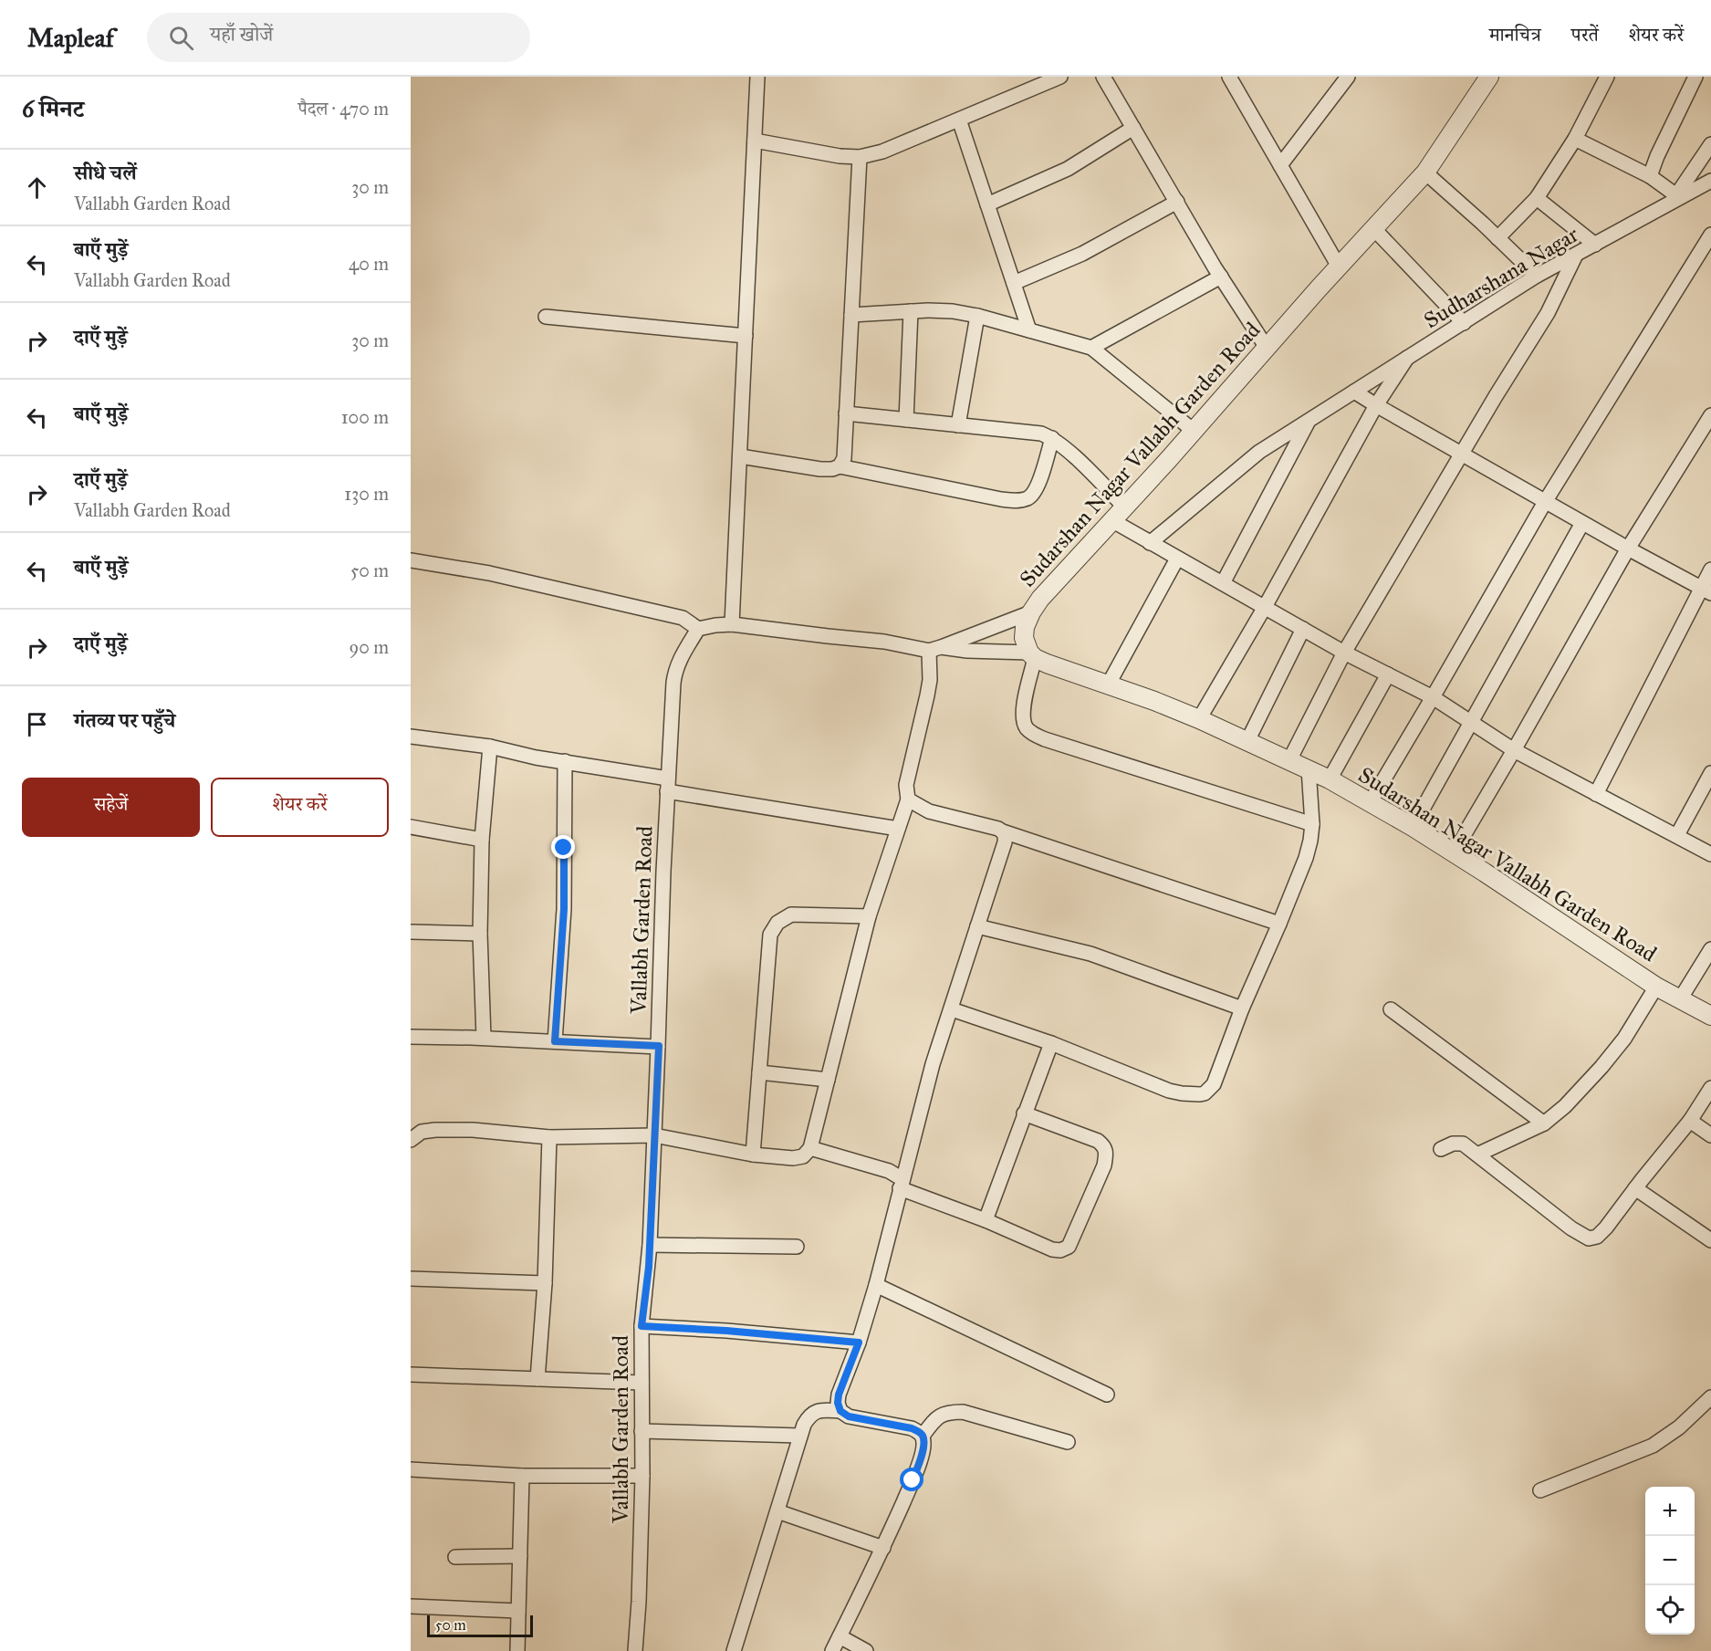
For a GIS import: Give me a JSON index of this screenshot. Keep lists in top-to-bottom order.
{
  "streets": {
    "street": ["Sudharshana Nagar", "Sudarshan Nagar Vallabh Garden Road", "Vallabh Garden Road"]
  },
  "scale_bar": "50 m",
  "page": {
    "header": "Mapleaf",
    "search": "यहाँ खोजें",
    "nav": ["मानचित्र", "परतें", "शेयर करें"],
    "heading": ["6 मिनट", "पैदल · 470 m"],
    "list": [
      ["सीधे चलें", "Vallabh Garden Road", "30 m"],
      ["बाएँ मुड़ें", "Vallabh Garden Road", "40 m"],
      ["दाएँ मुड़ें", "30 m"],
      ["बाएँ मुड़ें", "100 m"],
      ["दाएँ मुड़ें", "Vallabh Garden Road", "130 m"],
      ["बाएँ मुड़ें", "50 m"],
      ["दाएँ मुड़ें", "90 m"],
      "गंतव्य पर पहुँचे"
    ],
    "buttons": ["सहेजें", "शेयर करें"],
    "map_buttons": ["+", "−"],
    "scale": "50 m"
  }
}
